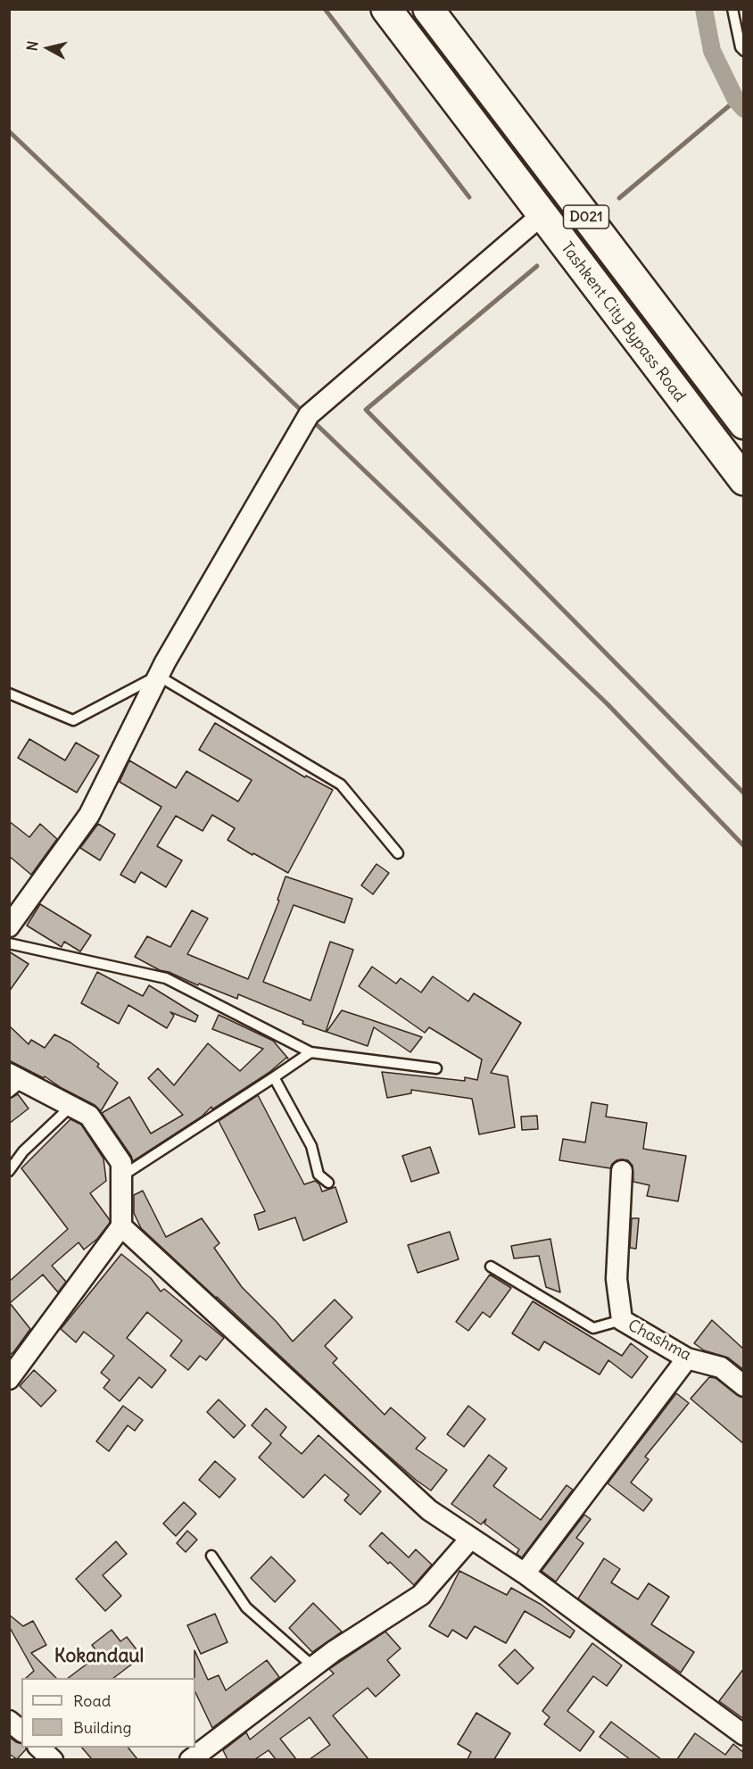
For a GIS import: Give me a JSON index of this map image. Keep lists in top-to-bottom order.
{
  "streets": {
    "highway": ["D021", "Tashkent City Bypass Road"],
    "street": ["Chashma"]
  },
  "districts": ["Kokandaul"],
  "legend": ["Road", "Building"],
  "north": "left"
}
